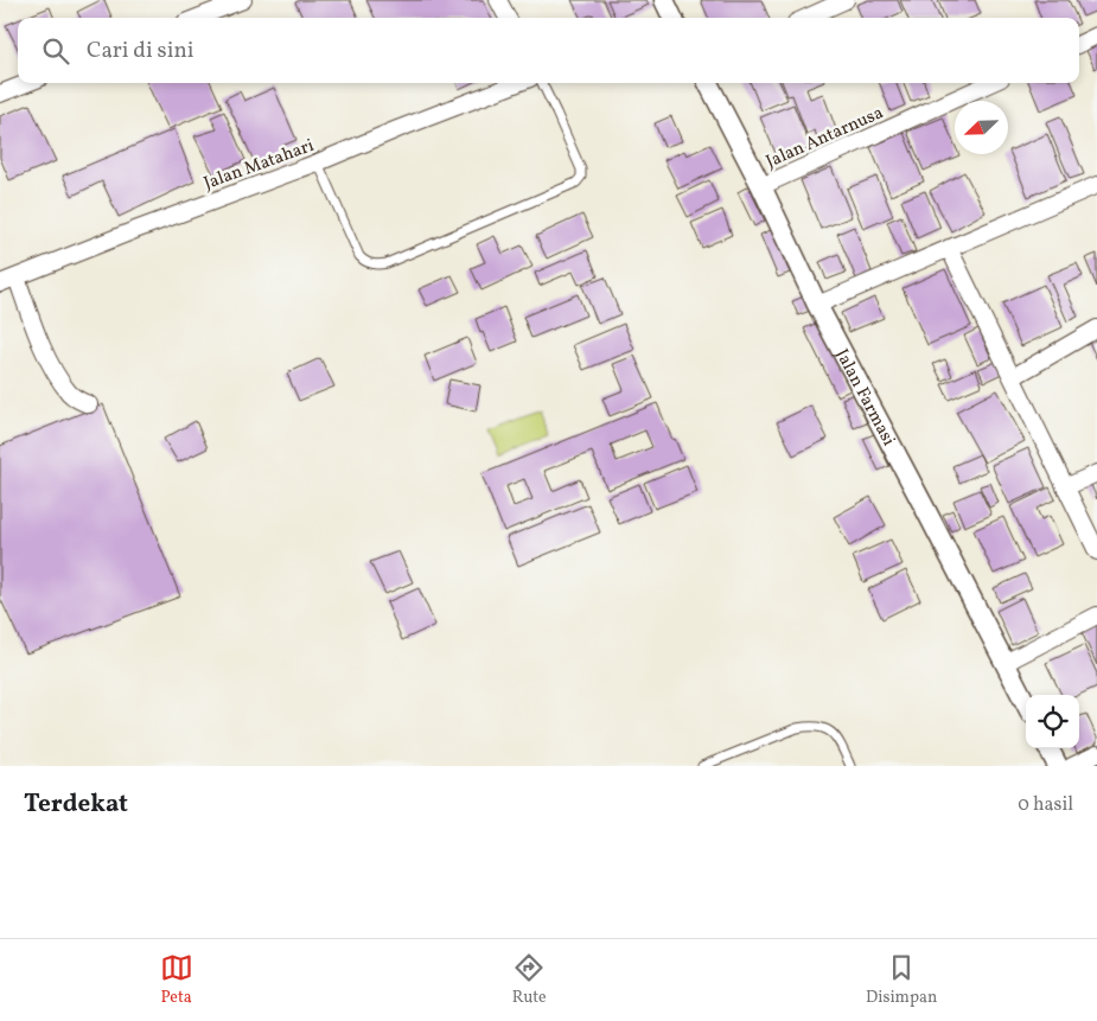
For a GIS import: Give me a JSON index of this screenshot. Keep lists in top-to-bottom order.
{
  "streets": {
    "street": ["Jalan Antarnusa", "Jalan Matahari", "Jalan Farmasi"]
  },
  "crossings": [
    ["Jalan Antarnusa", "Jalan Farmasi"]
  ],
  "north": "bottom left",
  "page": {
    "search": "Cari di sini",
    "heading": ["Terdekat", "0 hasil"],
    "nav": ["Peta", "Rute", "Disimpan"]
  }
}
